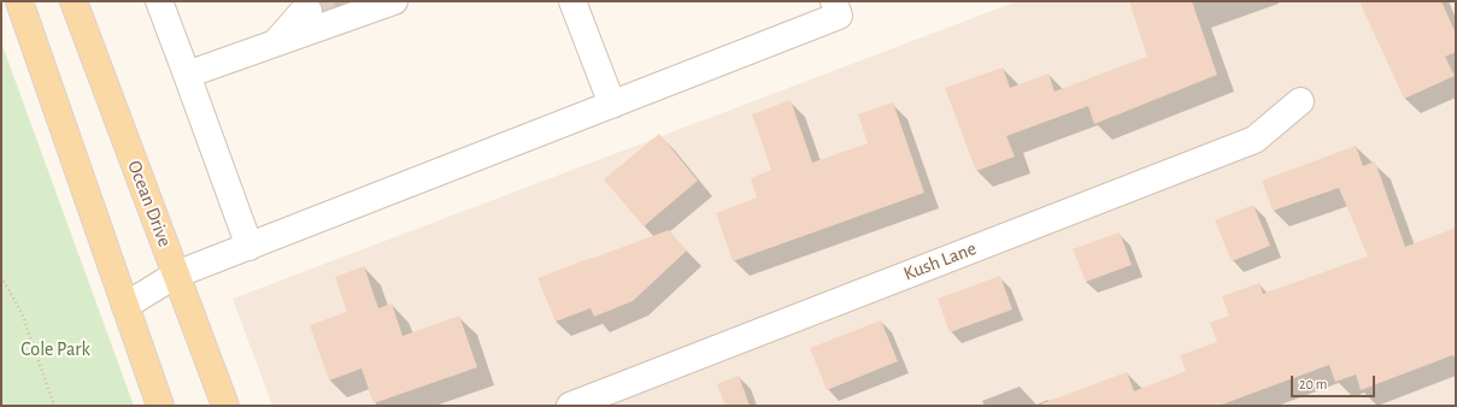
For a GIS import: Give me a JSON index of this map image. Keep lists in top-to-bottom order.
{
  "streets": {
    "main road": ["Ocean Drive"],
    "street": ["Kush Lane"]
  },
  "parks": ["Cole Park"],
  "scale_bar": "20 m"
}
